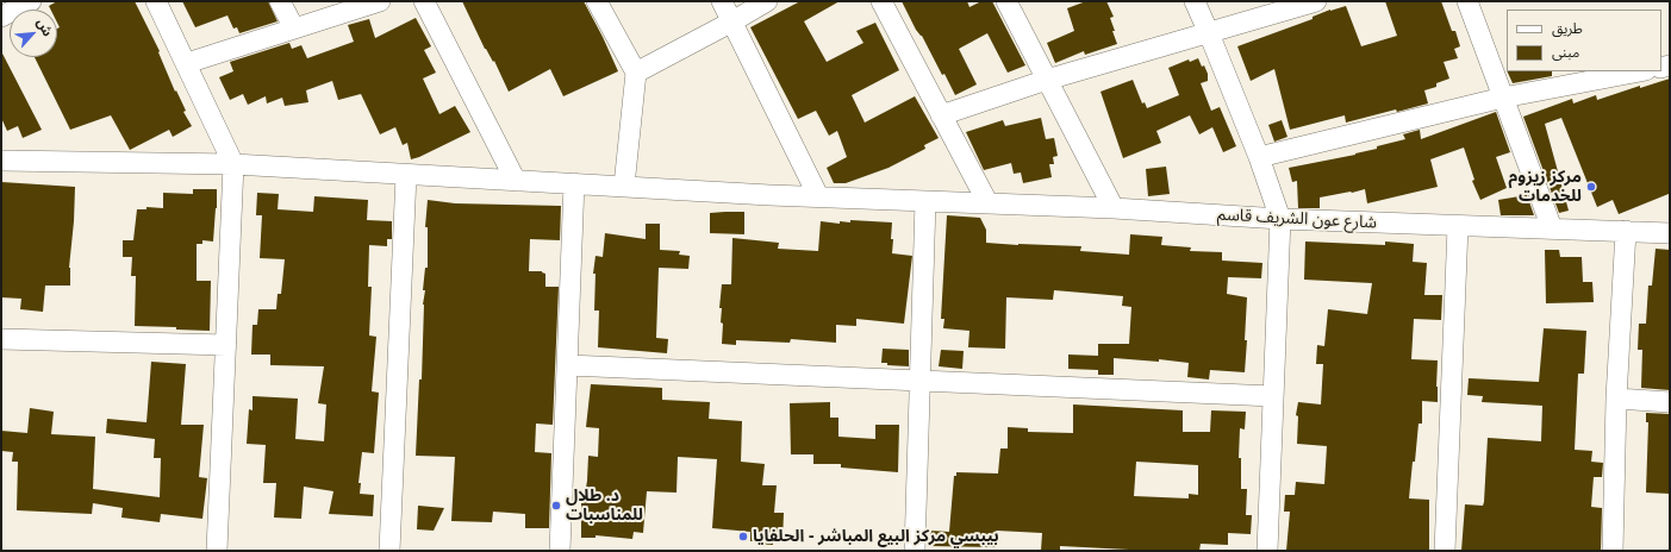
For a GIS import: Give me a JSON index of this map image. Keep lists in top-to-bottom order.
{
  "streets": {
    "street": ["شارع عون الشريف قاسم"]
  },
  "places": ["مركز زيزوم للخدمات", "د. طلال للمناسبات", "بيبسي مركز البيع المباشر - الحلفايا"],
  "legend": ["طريق", "مبنى"],
  "north": "top right"
}
